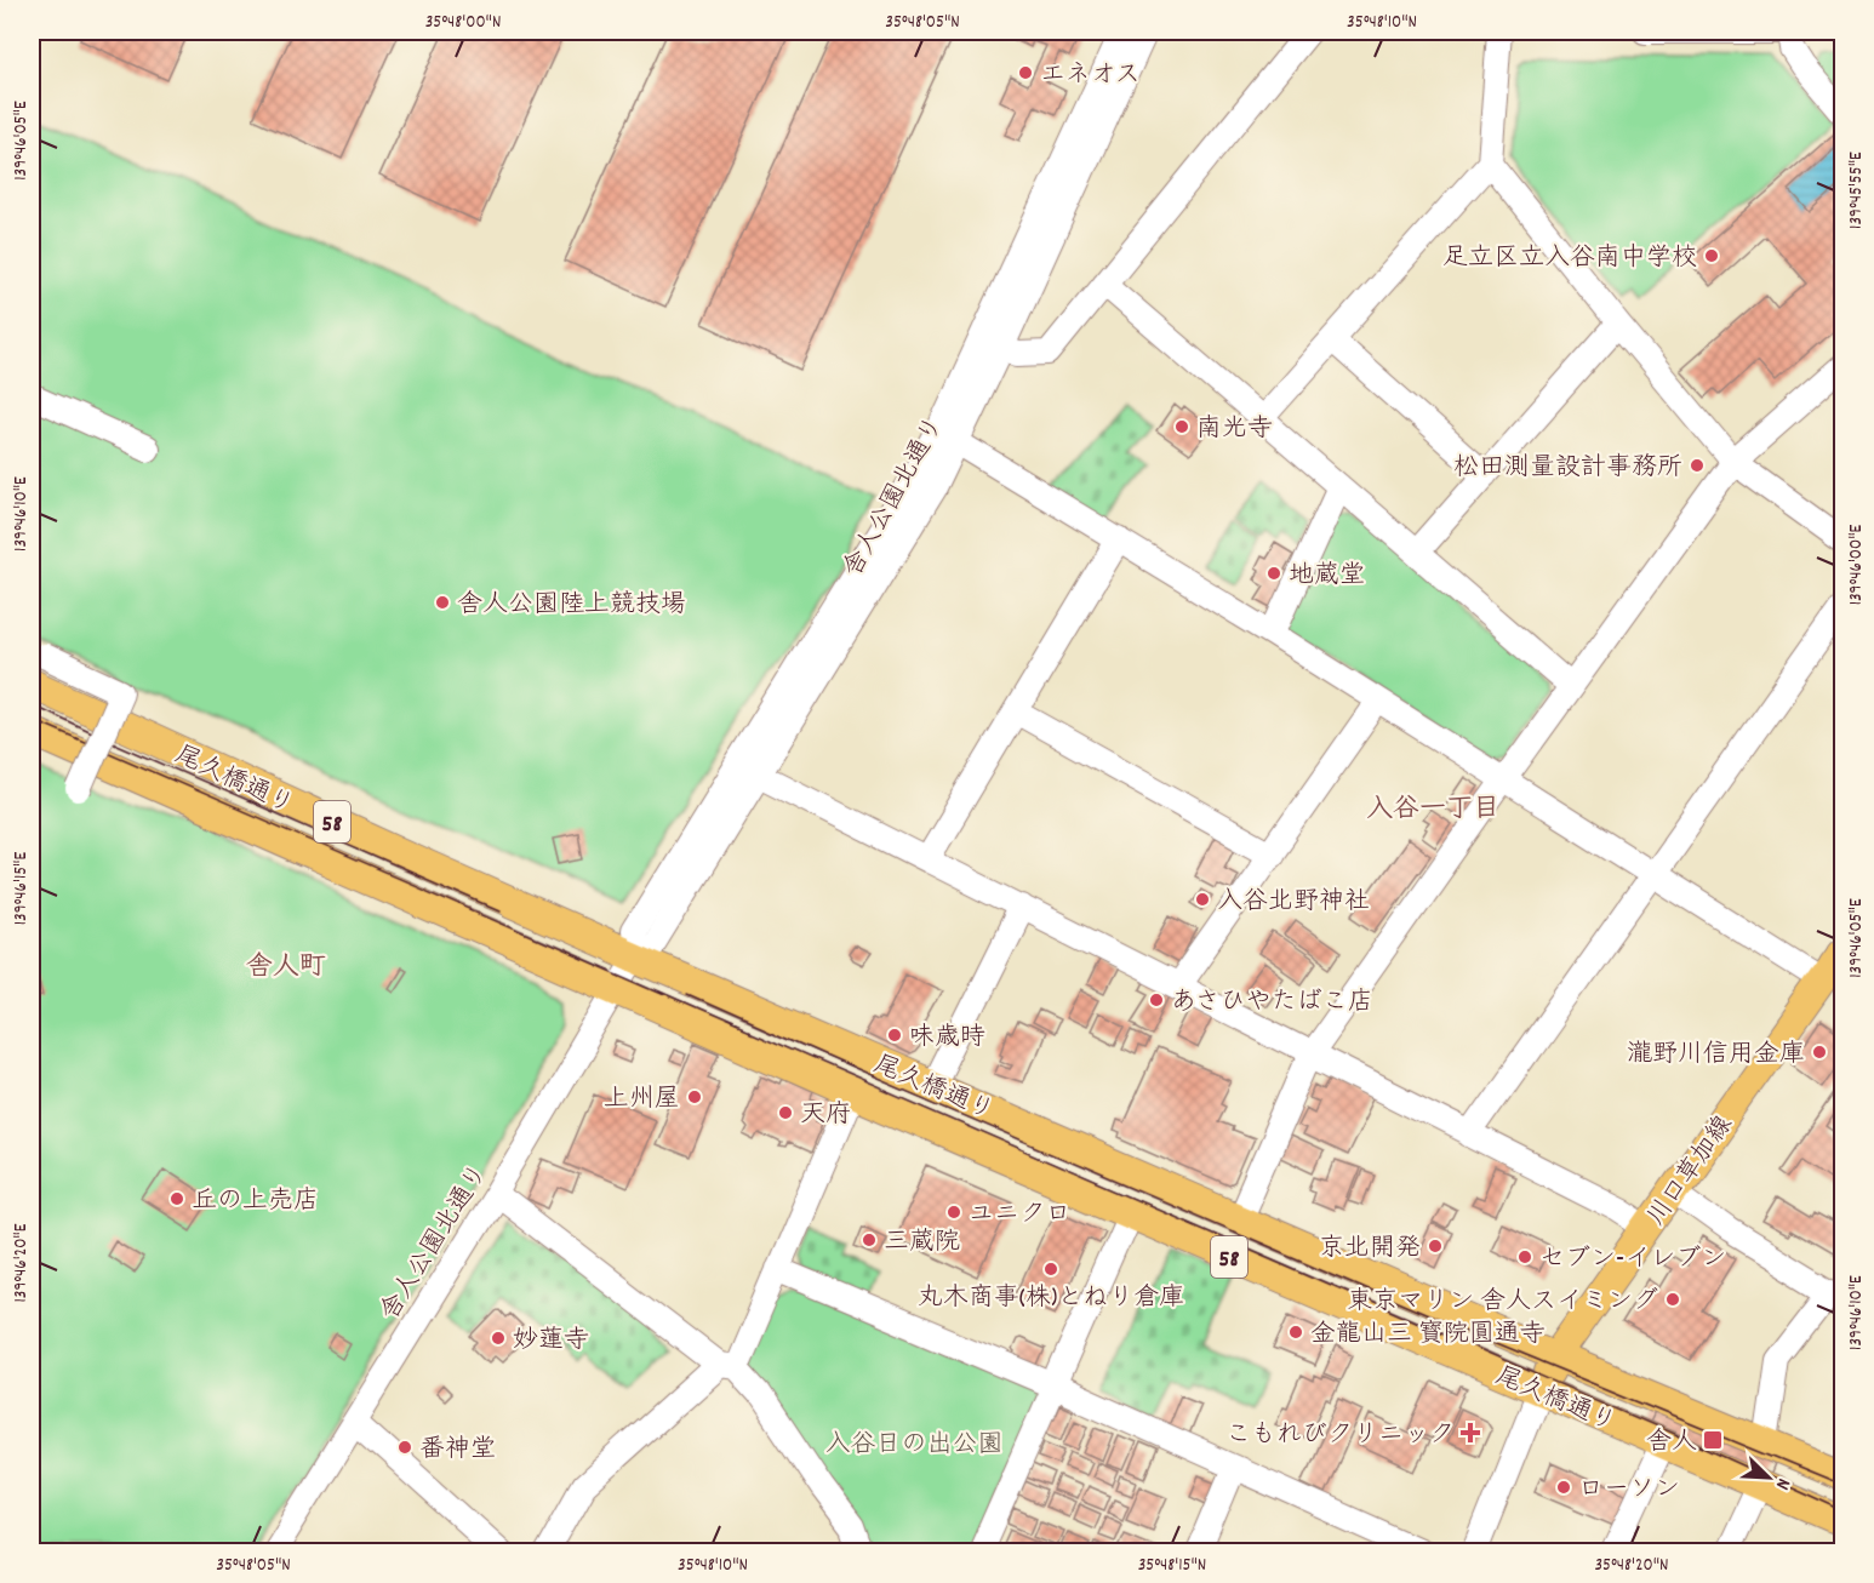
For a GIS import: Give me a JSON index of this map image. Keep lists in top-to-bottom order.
{
  "streets": {
    "main road": ["尾久橋通り", "58", "川口草加線"],
    "street": ["舎人公園北通り"]
  },
  "crossings": [
    ["舎人公園北通り", "尾久橋通り"],
    ["尾久橋通り", "川口草加線"]
  ],
  "districts": ["入谷一丁目", "舎人町"],
  "parks": ["入谷日の出公園"],
  "places": {
    "other": [
      "エネオス",
      "足立区立入谷南中学校",
      "南光寺",
      "松田測量設計事務所",
      "地蔵堂",
      "舎人公園陸上競技場",
      "入谷北野神社",
      "あさひやたばこ店",
      "味歳時",
      "瀧野川信用金庫",
      "上州屋",
      "天府",
      "丘の上売店",
      "ユニクロ",
      "三蔵院",
      "京北開発",
      "セブン-イレブン",
      "丸木商事(株)とねり倉庫",
      "東京マリン 舎人スイミング",
      "金龍山三 寳院圓通寺",
      "妙蓮寺",
      "番神堂",
      "ローソン"
    ],
    "health": ["こもれびクリニック"],
    "transit": ["舎人"]
  },
  "north": "bottom right",
  "coordinates": [
    "35°48'00\"N",
    "35°48'05\"N",
    "35°48'10\"N",
    "139°46'05\"E",
    "139°45'55\"E",
    "139°46'10\"E",
    "139°46'00\"E",
    "139°46'15\"E",
    "139°46'20\"E",
    "35°48'15\"N",
    "35°48'20\"N"
  ]
}
